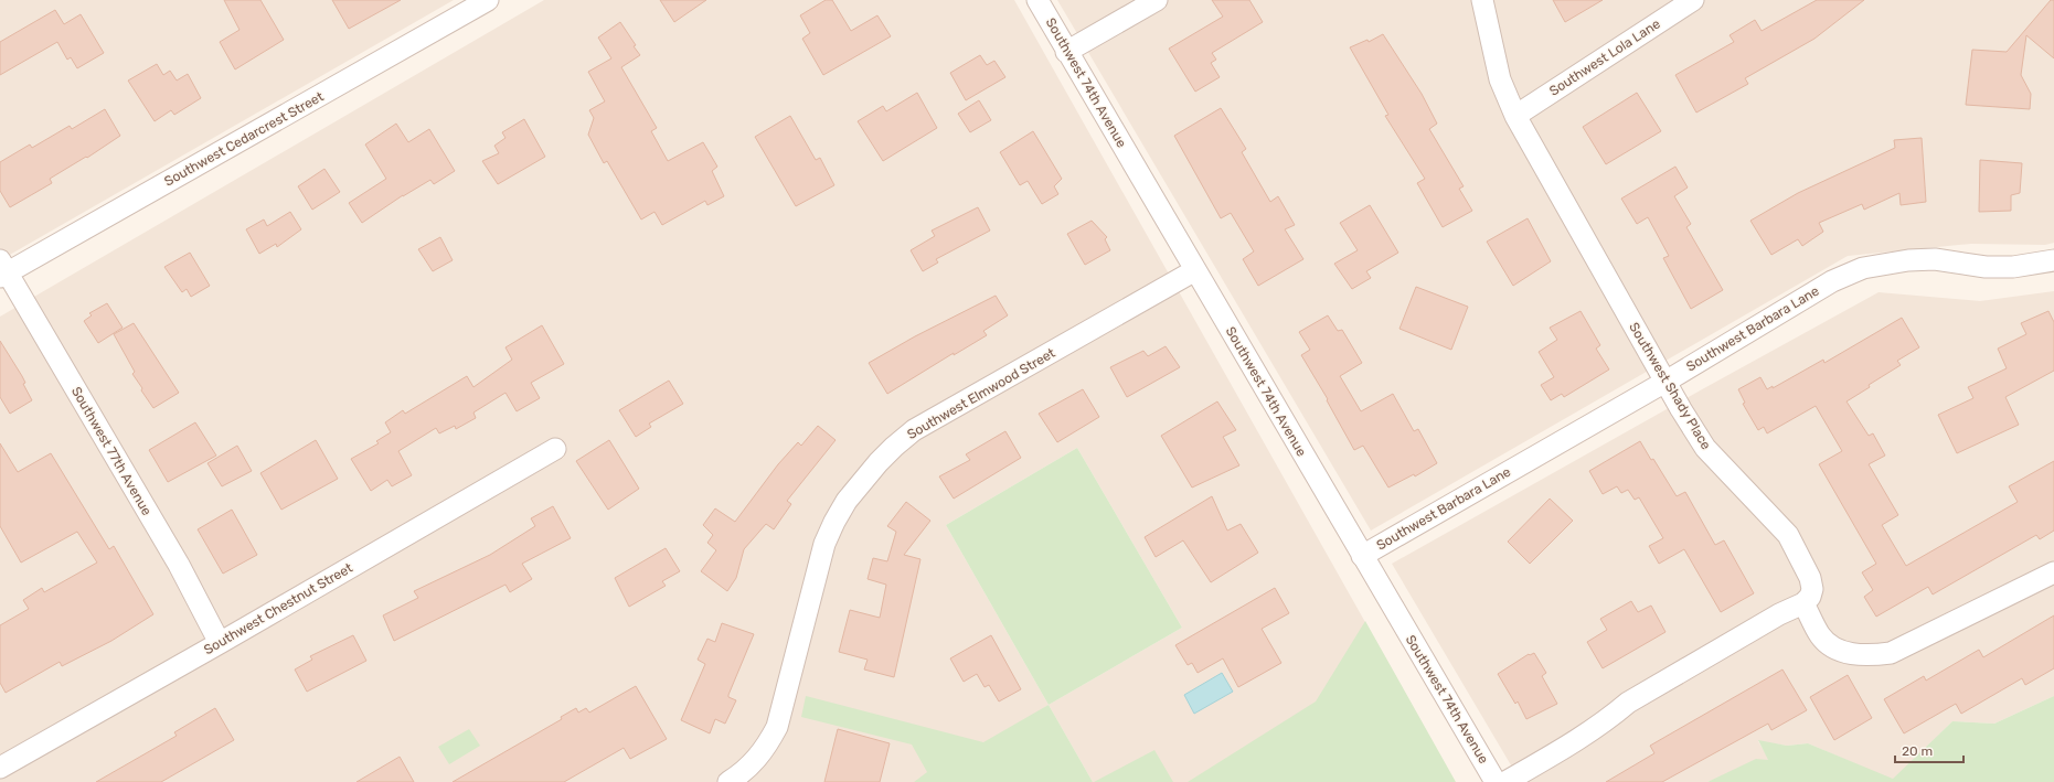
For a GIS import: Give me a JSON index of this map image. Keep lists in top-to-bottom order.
{
  "streets": {
    "street": [
      "Southwest Lola Lane",
      "Southwest 74th Avenue",
      "Southwest Cedarcrest Street",
      "Southwest Barbara Lane",
      "Southwest Shady Place",
      "Southwest Elmwood Street",
      "Southwest 77th Avenue",
      "Southwest Chestnut Street"
    ]
  },
  "crossings": [
    ["Southwest Lola Lane", "Southwest Shady Place"],
    ["Southwest 74th Avenue", "Southwest Barbara Lane"],
    ["Southwest 74th Avenue", "Southwest Elmwood Street"],
    ["Southwest Cedarcrest Street", "Southwest 77th Avenue"],
    ["Southwest Barbara Lane", "Southwest Shady Place"],
    ["Southwest 77th Avenue", "Southwest Chestnut Street"]
  ],
  "scale_bar": "20 m"
}
